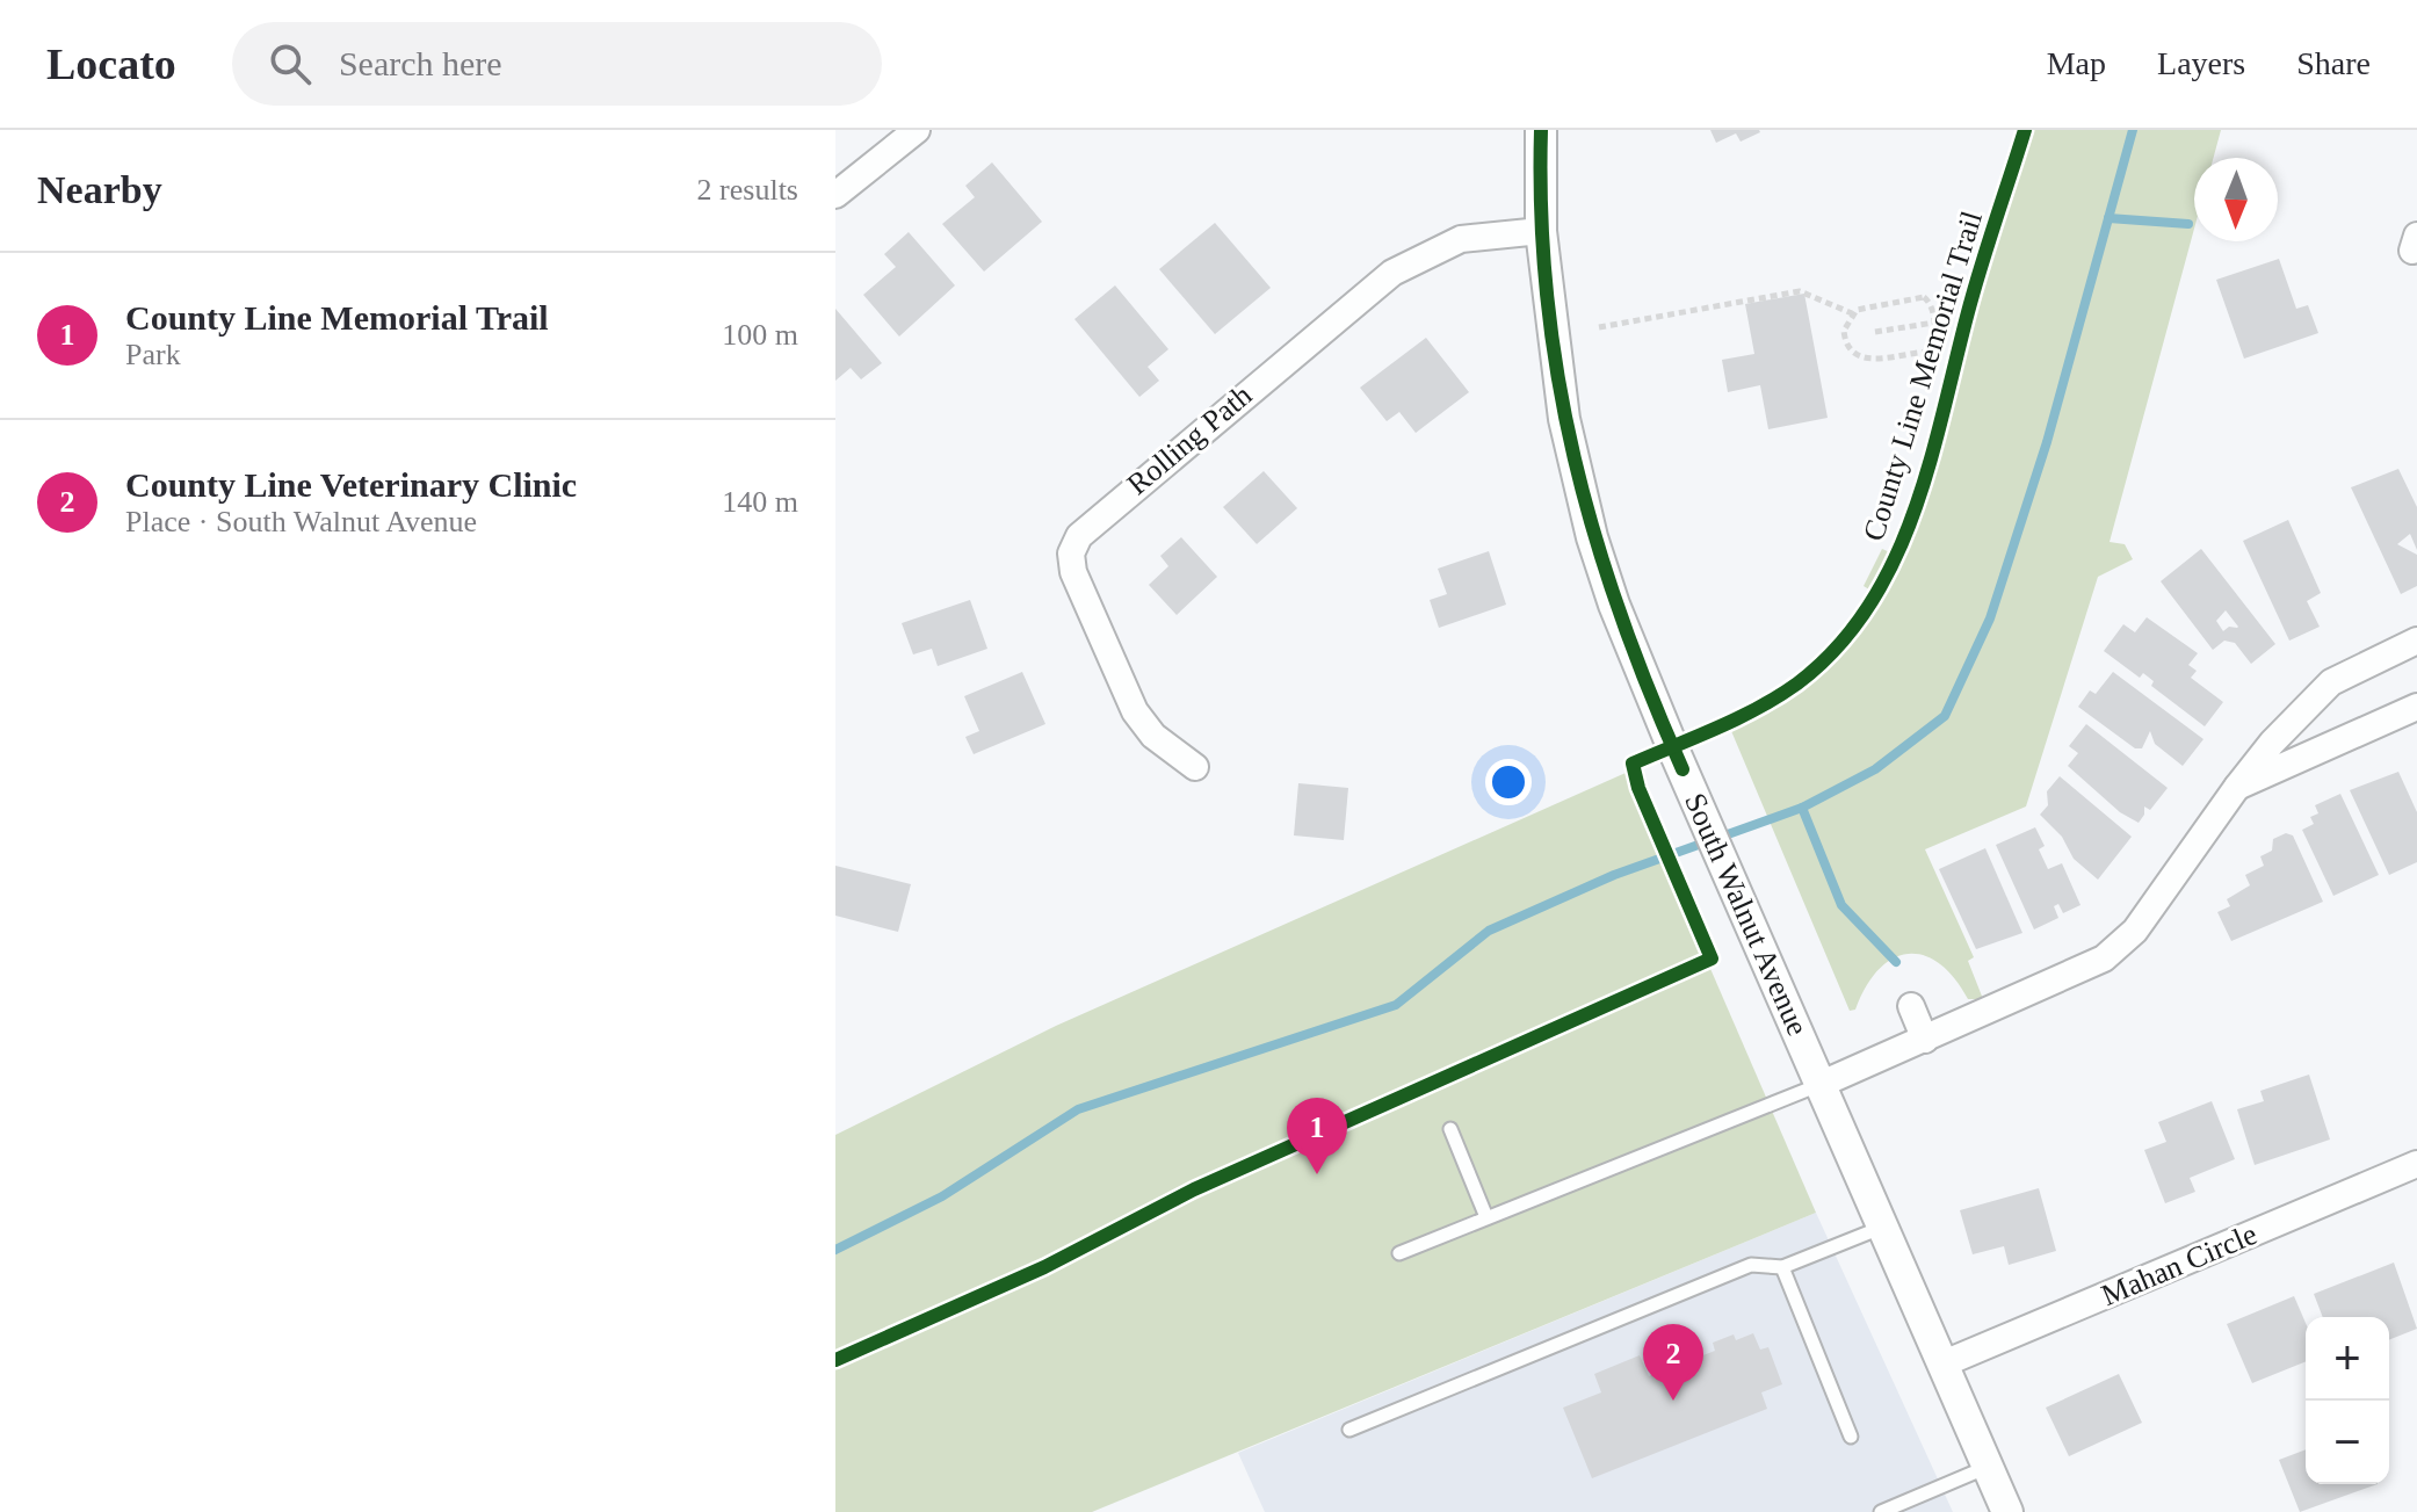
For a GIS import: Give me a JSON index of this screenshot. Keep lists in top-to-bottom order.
{
  "streets": {
    "street": ["Rolling Path", "South Walnut Avenue", "Mahan Circle"],
    "cycle path": ["County Line Memorial Trail"]
  },
  "crossings": [
    ["Rolling Path", "South Walnut Avenue"],
    ["South Walnut Avenue", "Mahan Circle"]
  ],
  "north": "bottom",
  "page": {
    "header": "Locato",
    "search": "Search here",
    "nav": ["Map", "Layers", "Share"],
    "heading": ["Nearby", "2 results"],
    "list": [
      {
        "mark": "1",
        "name": "County Line Memorial Trail",
        "note": "Park",
        "value": "100 m"
      },
      {
        "mark": "2",
        "name": "County Line Veterinary Clinic",
        "note": "Place · South Walnut Avenue",
        "value": "140 m"
      }
    ],
    "pins": ["1", "2"],
    "map_buttons": ["+", "−"]
  }
}
